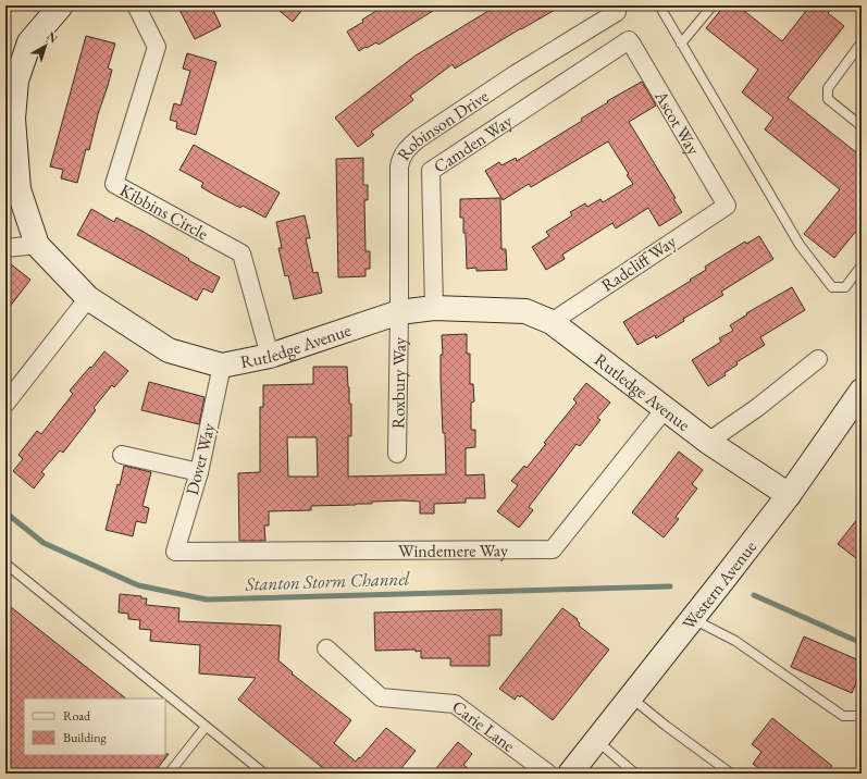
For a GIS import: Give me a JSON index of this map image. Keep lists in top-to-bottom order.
{
  "streets": {
    "street": [
      "Ascot Way",
      "Robinson Drive",
      "Camden Way",
      "Kibbins Circle",
      "Radcliff Way",
      "Rutledge Avenue",
      "Roxbury Way",
      "Dover Way",
      "Windemere Way",
      "Western Avenue",
      "Carie Lane"
    ]
  },
  "crossings": [
    ["Ascot Way", "Camden Way"],
    ["Ascot Way", "Radcliff Way"],
    ["Robinson Drive", "Rutledge Avenue"],
    ["Robinson Drive", "Roxbury Way"],
    ["Camden Way", "Rutledge Avenue"],
    ["Kibbins Circle", "Rutledge Avenue"],
    ["Radcliff Way", "Rutledge Avenue"],
    ["Rutledge Avenue", "Roxbury Way"],
    ["Rutledge Avenue", "Dover Way"],
    ["Rutledge Avenue", "Windemere Way"],
    ["Rutledge Avenue", "Western Avenue"],
    ["Dover Way", "Windemere Way"]
  ],
  "water": ["Stanton Storm Channel"],
  "legend": ["Road", "Building"],
  "north": "top right"
}
